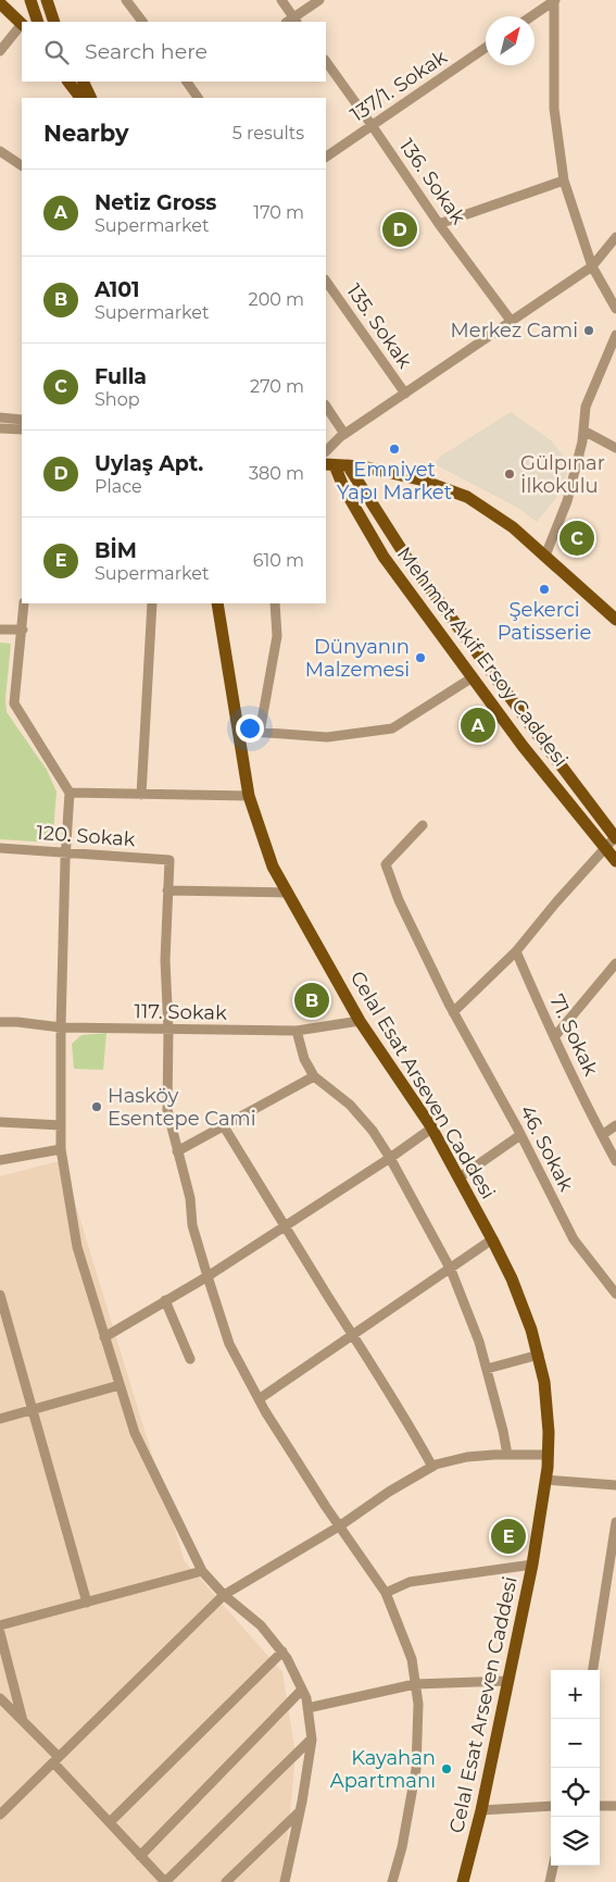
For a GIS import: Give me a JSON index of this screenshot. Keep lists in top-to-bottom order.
{
  "streets": {
    "main road": ["Mehmet Akif Ersoy Caddesi", "Celal Esat Arseven Caddesi"],
    "street": [
      "137/1. Sokak",
      "136. Sokak",
      "135. Sokak",
      "120. Sokak",
      "117. Sokak",
      "71. Sokak",
      "46. Sokak"
    ]
  },
  "crossings": [
    ["137/1. Sokak", "136. Sokak"],
    ["117. Sokak", "Celal Esat Arseven Caddesi"]
  ],
  "places": [
    "Merkez Cami",
    "Emniyet Yapı Market",
    "Gülpınar İlkokulu",
    "Şekerci Patisserie",
    "Dünyanın Malzemesi",
    "Hasköy Esentepe Cami",
    "Kayahan Apartmanı"
  ],
  "north": "top right",
  "page": {
    "search": "Search here",
    "heading": ["Nearby", "5 results"],
    "list": [
      {
        "mark": "A",
        "name": "Netiz Gross",
        "note": "Supermarket",
        "value": "170 m"
      },
      {
        "mark": "B",
        "name": "A101",
        "note": "Supermarket",
        "value": "200 m"
      },
      {
        "mark": "C",
        "name": "Fulla",
        "note": "Shop",
        "value": "270 m"
      },
      {
        "mark": "D",
        "name": "Uylaş Apt.",
        "note": "Place",
        "value": "380 m"
      },
      {
        "mark": "E",
        "name": "BİM",
        "note": "Supermarket",
        "value": "610 m"
      }
    ],
    "pins": [
      "D",
      "C",
      "A",
      "B",
      "E"
    ],
    "map_buttons": ["+", "−"]
  }
}
